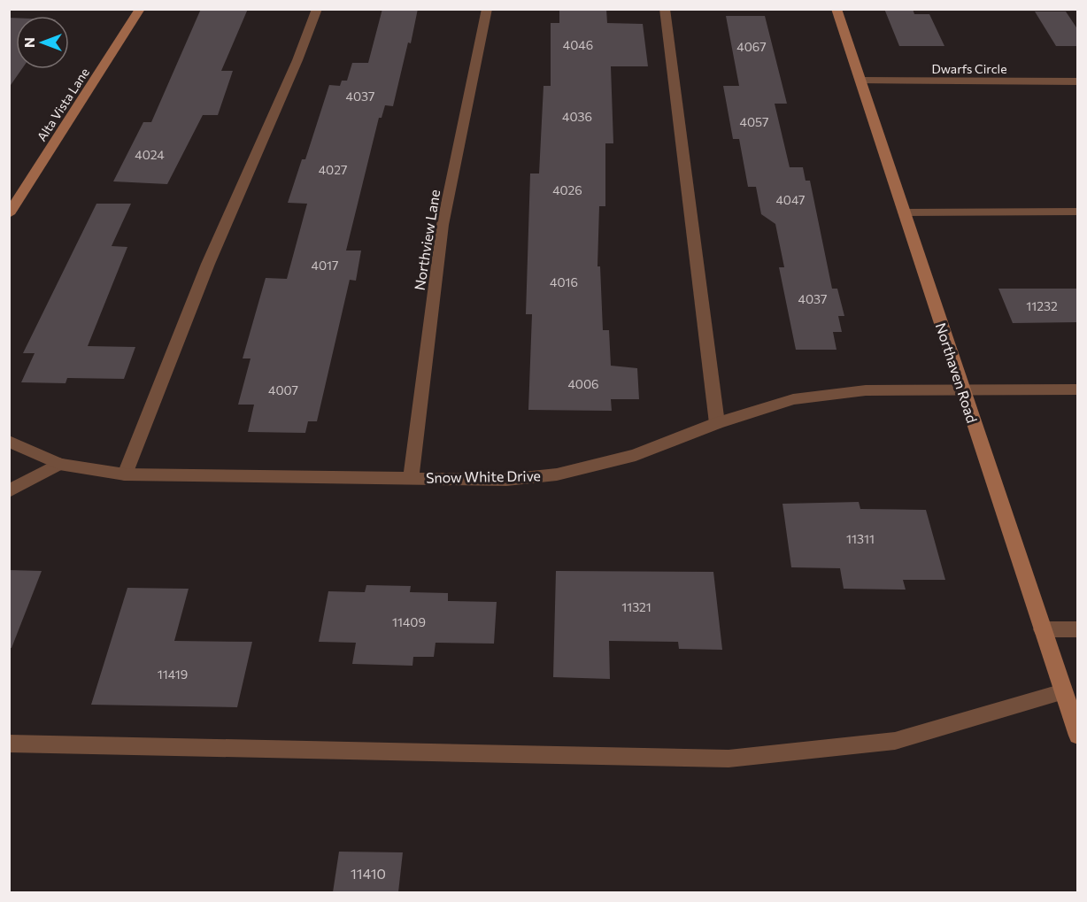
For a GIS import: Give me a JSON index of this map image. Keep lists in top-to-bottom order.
{
  "streets": {
    "street": [
      "Dwarfs Circle",
      "Alta Vista Lane",
      "Northview Lane",
      "Northaven Road",
      "Snow White Drive"
    ]
  },
  "crossings": [
    ["Dwarfs Circle", "Northaven Road"],
    ["Northview Lane", "Snow White Drive"],
    ["Northaven Road", "Snow White Drive"]
  ],
  "house_numbers": [
    "4046",
    "4067",
    "4037",
    "4036",
    "4057",
    "4024",
    "4027",
    "4026",
    "4047",
    "4017",
    "4016",
    "4037",
    "11232",
    "4006",
    "4007",
    "11311",
    "11321",
    "11409",
    "11419",
    "11410"
  ],
  "north": "left"
}
